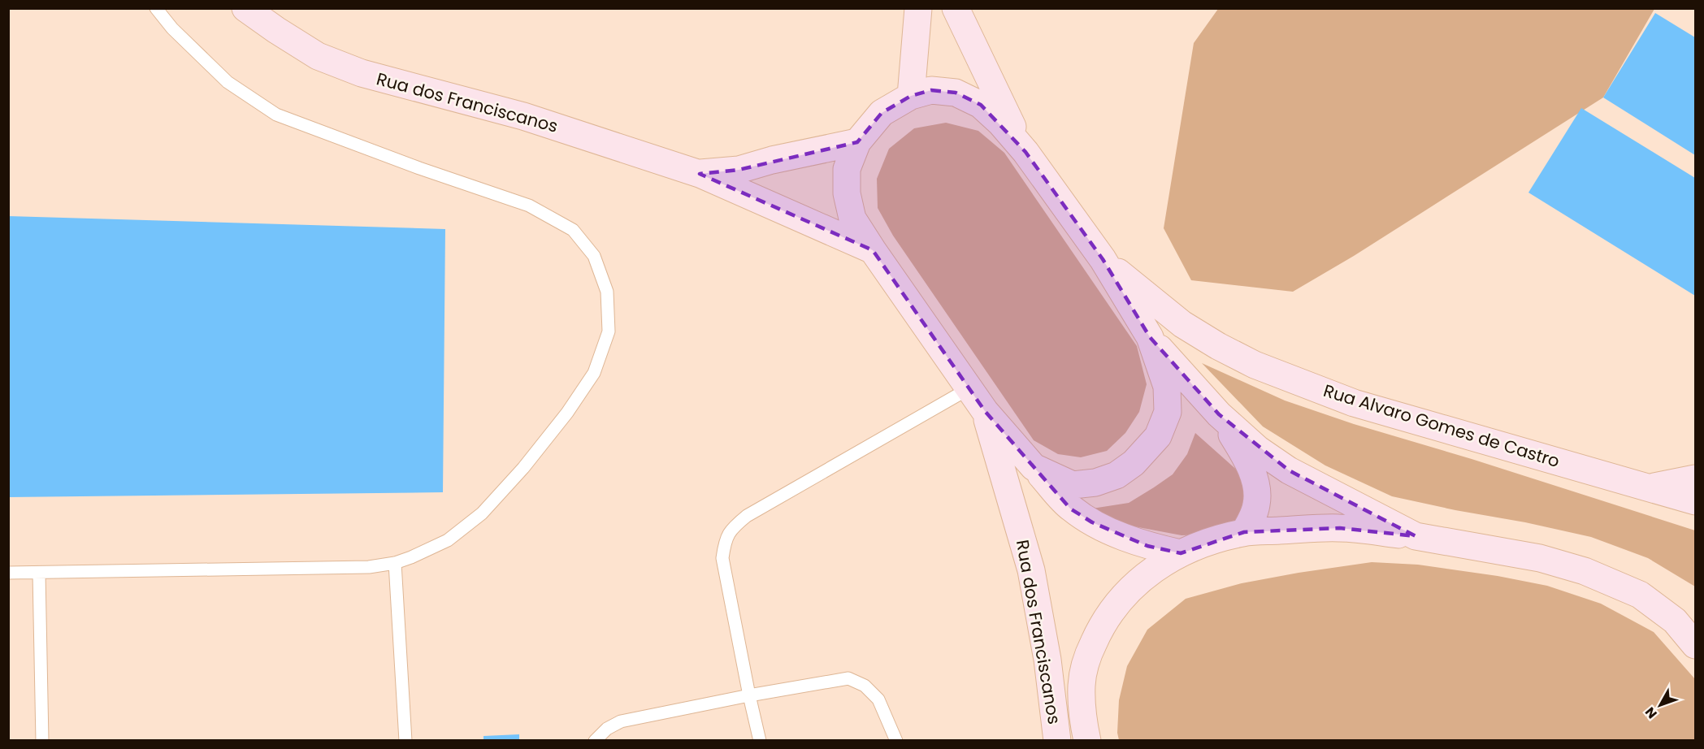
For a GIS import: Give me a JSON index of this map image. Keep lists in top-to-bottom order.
{
  "streets": {
    "main road": ["Rua dos Franciscanos", "Rua Alvaro Gomes de Castro"]
  },
  "north": "bottom left"
}
